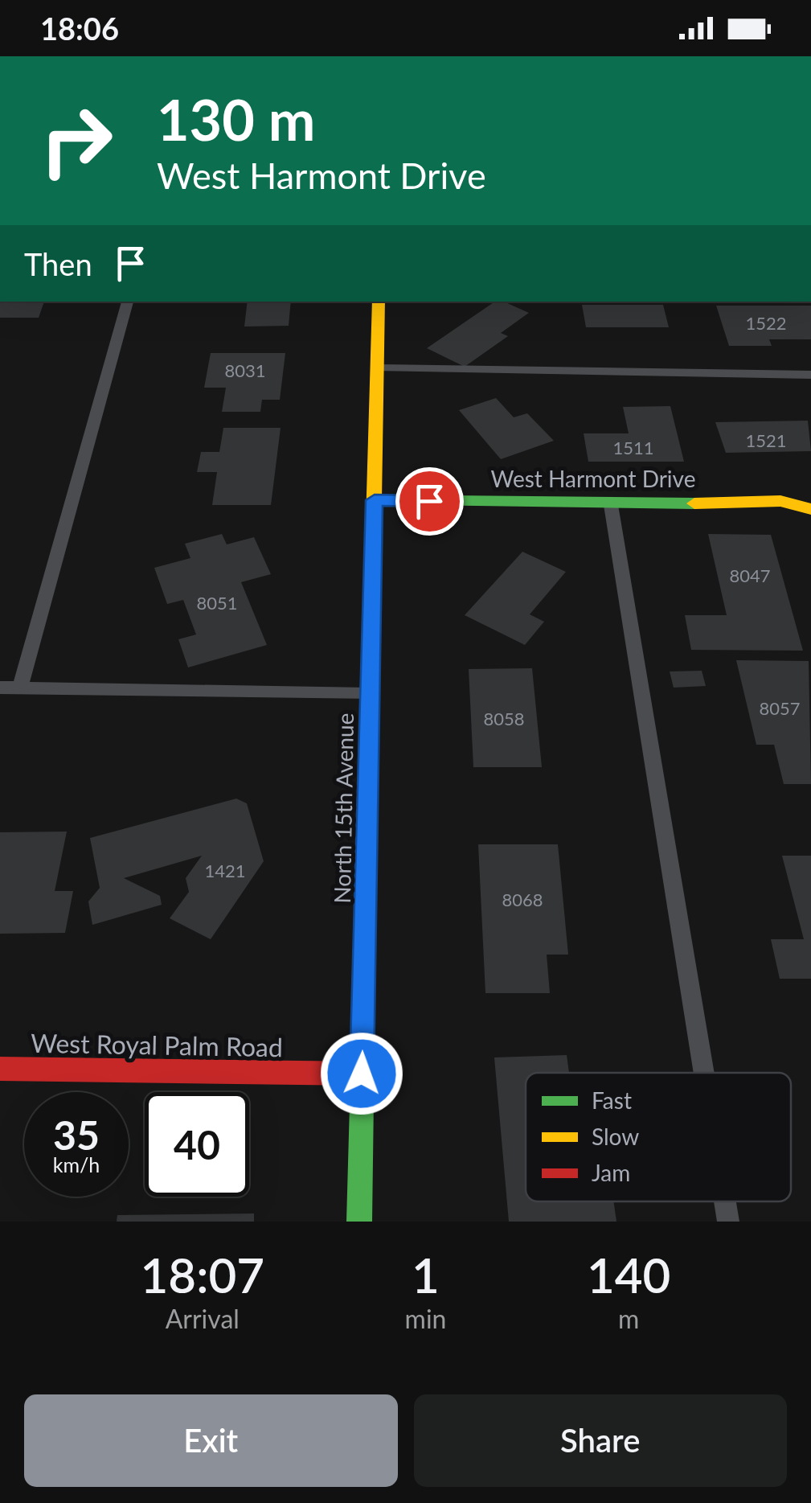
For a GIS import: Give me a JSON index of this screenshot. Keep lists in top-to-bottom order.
{
  "streets": {
    "street": ["West Harmont Drive", "North 15th Avenue", "West Royal Palm Road"]
  },
  "crossings": [
    ["West Harmont Drive", "North 15th Avenue"],
    ["North 15th Avenue", "West Royal Palm Road"]
  ],
  "house_numbers": [
    "1522",
    "8031",
    "1521",
    "1511",
    "8047",
    "8051",
    "8057",
    "8058",
    "1421",
    "8068"
  ],
  "legend": ["Fast", "Slow", "Jam"],
  "page": {
    "status": "18:06",
    "turn": ["130 m", "West Harmont Drive"],
    "then": "Then",
    "speed": "35 km/h",
    "limit": "40",
    "eta": [
      "18:07",
      "Arrival",
      "1",
      "min",
      "140",
      "m"
    ],
    "buttons": ["Exit", "Share"]
  }
}
